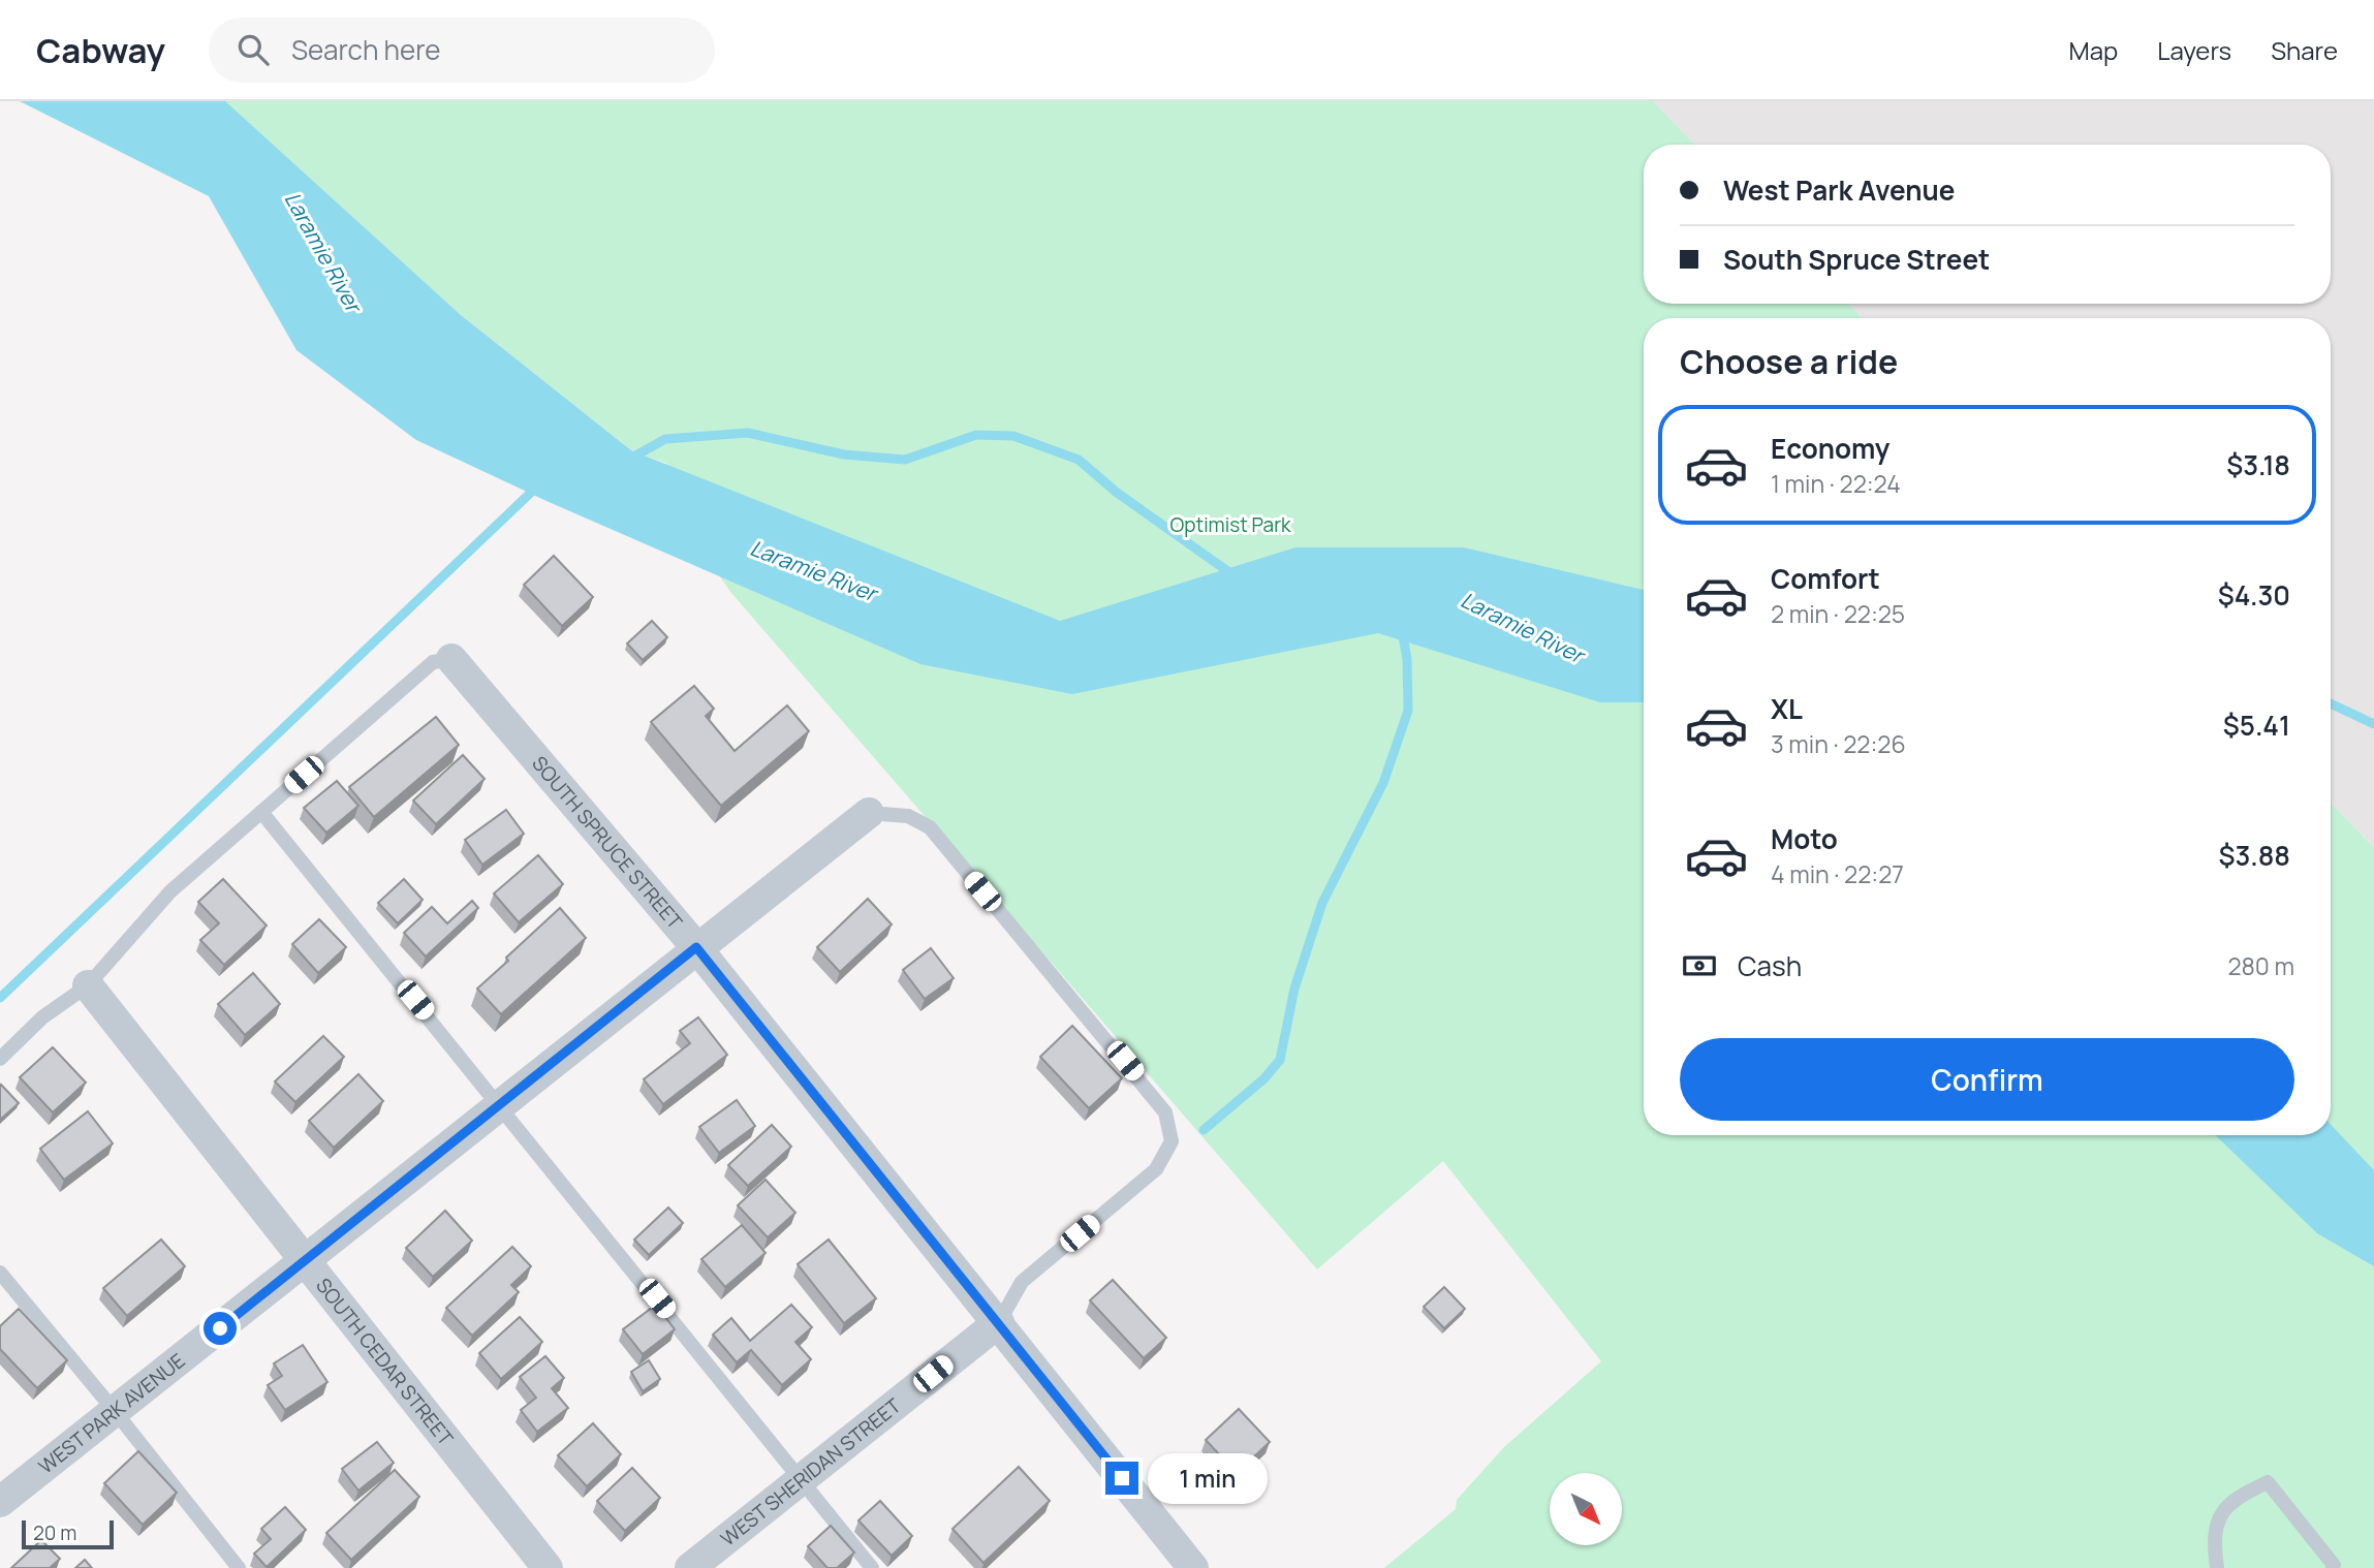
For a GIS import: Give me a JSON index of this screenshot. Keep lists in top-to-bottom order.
{
  "streets": {
    "street": [
      "SOUTH SPRUCE STREET",
      "SOUTH CEDAR STREET",
      "WEST PARK AVENUE",
      "WEST SHERIDAN STREET"
    ]
  },
  "crossings": [
    ["SOUTH SPRUCE STREET", "WEST PARK AVENUE"],
    ["SOUTH SPRUCE STREET", "WEST SHERIDAN STREET"],
    ["SOUTH CEDAR STREET", "WEST PARK AVENUE"]
  ],
  "water": ["Laramie River"],
  "parks": ["Optimist Park"],
  "scale_bar": "20 m",
  "north": "bottom right",
  "page": {
    "header": "Cabway",
    "search": "Search here",
    "nav": ["Map", "Layers", "Share"],
    "banner": ["West Park Avenue", "South Spruce Street"],
    "heading": "Choose a ride",
    "list": [
      {
        "name": "Economy",
        "note": "1 min · 22:24",
        "value": "$3.18"
      },
      {
        "name": "Comfort",
        "note": "2 min · 22:25",
        "value": "$4.30"
      },
      {
        "name": "XL",
        "note": "3 min · 22:26",
        "value": "$5.41"
      },
      {
        "name": "Moto",
        "note": "4 min · 22:27",
        "value": "$3.88"
      }
    ],
    "pay": ["Cash", "280 m"],
    "buttons": "Confirm",
    "bubble": "1 min",
    "scale": "20 m"
  }
}
